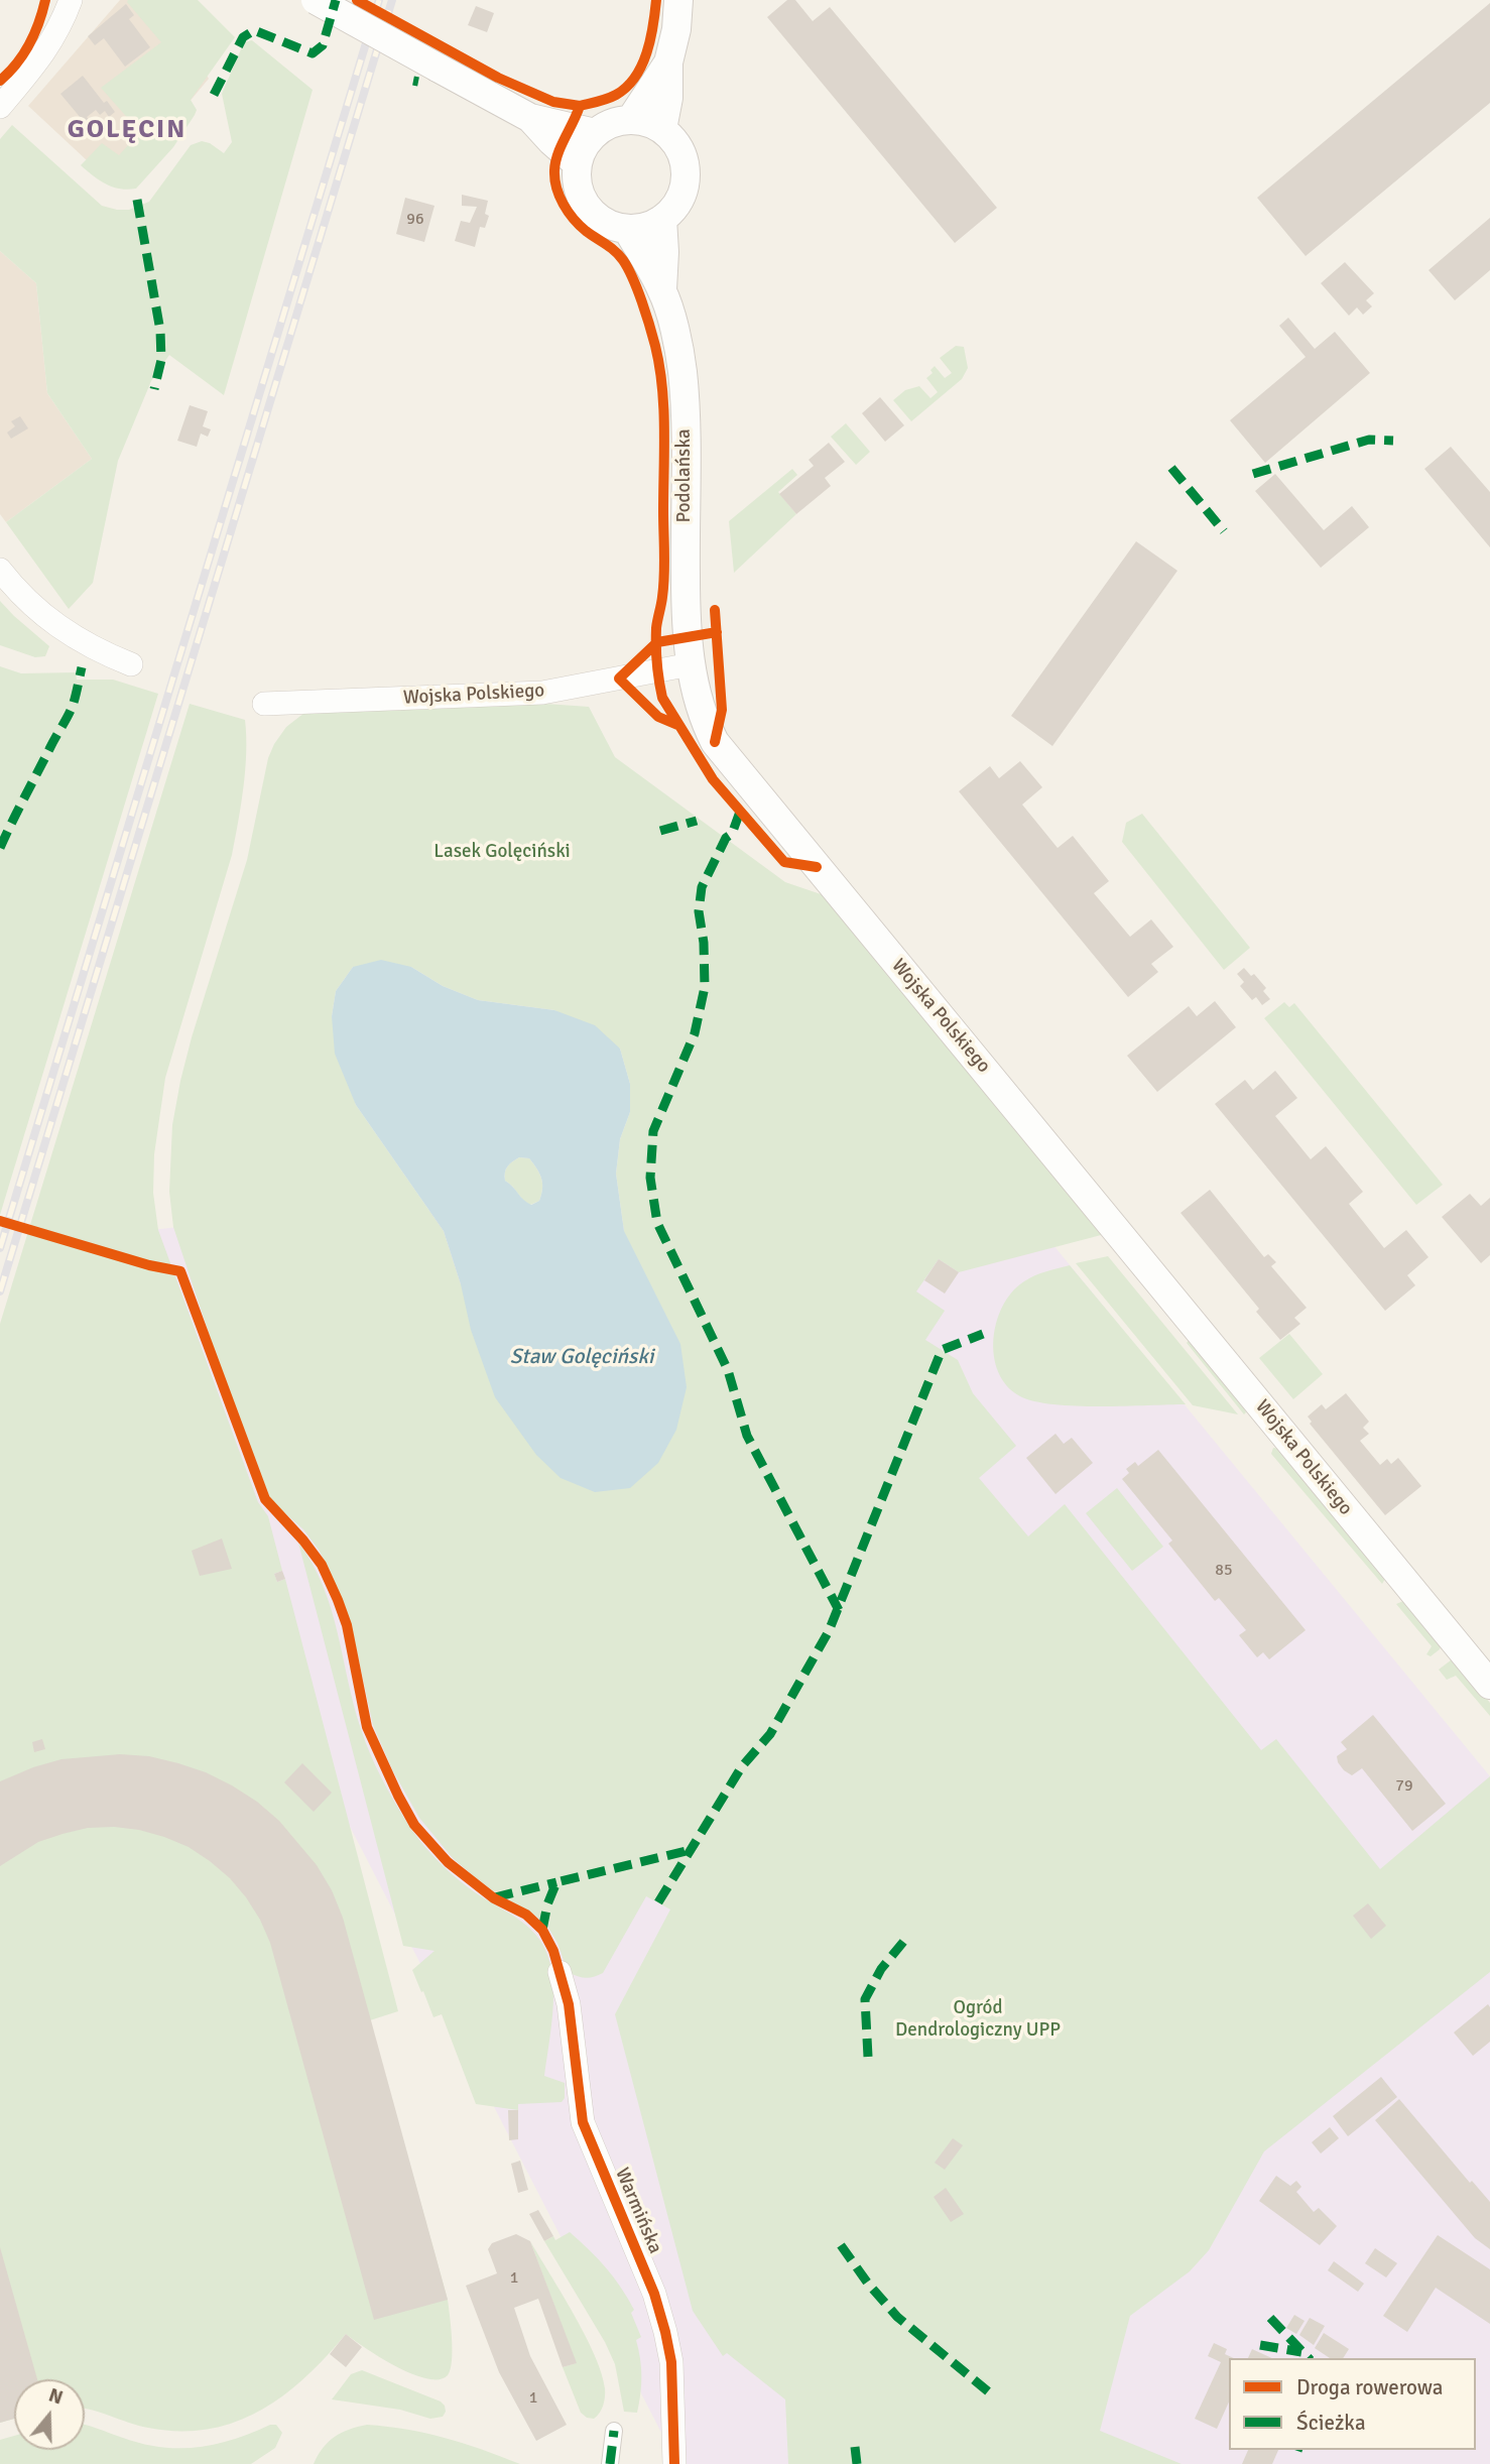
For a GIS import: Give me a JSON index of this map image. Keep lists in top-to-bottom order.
{
  "streets": {
    "street": ["Podolańska", "Wojska Polskiego", "Warmińska"]
  },
  "crossings": [
    ["Podolańska", "Wojska Polskiego"]
  ],
  "districts": ["GOLĘCIN"],
  "water": ["Staw Golęciński"],
  "parks": ["Lasek Golęciński", "Ogród Dendrologiczny UPP"],
  "house_numbers": [
    "96",
    "85",
    "79",
    "1",
    "1"
  ],
  "legend": ["Droga rowerowa", "Ścieżka"],
  "north": "top"
}
